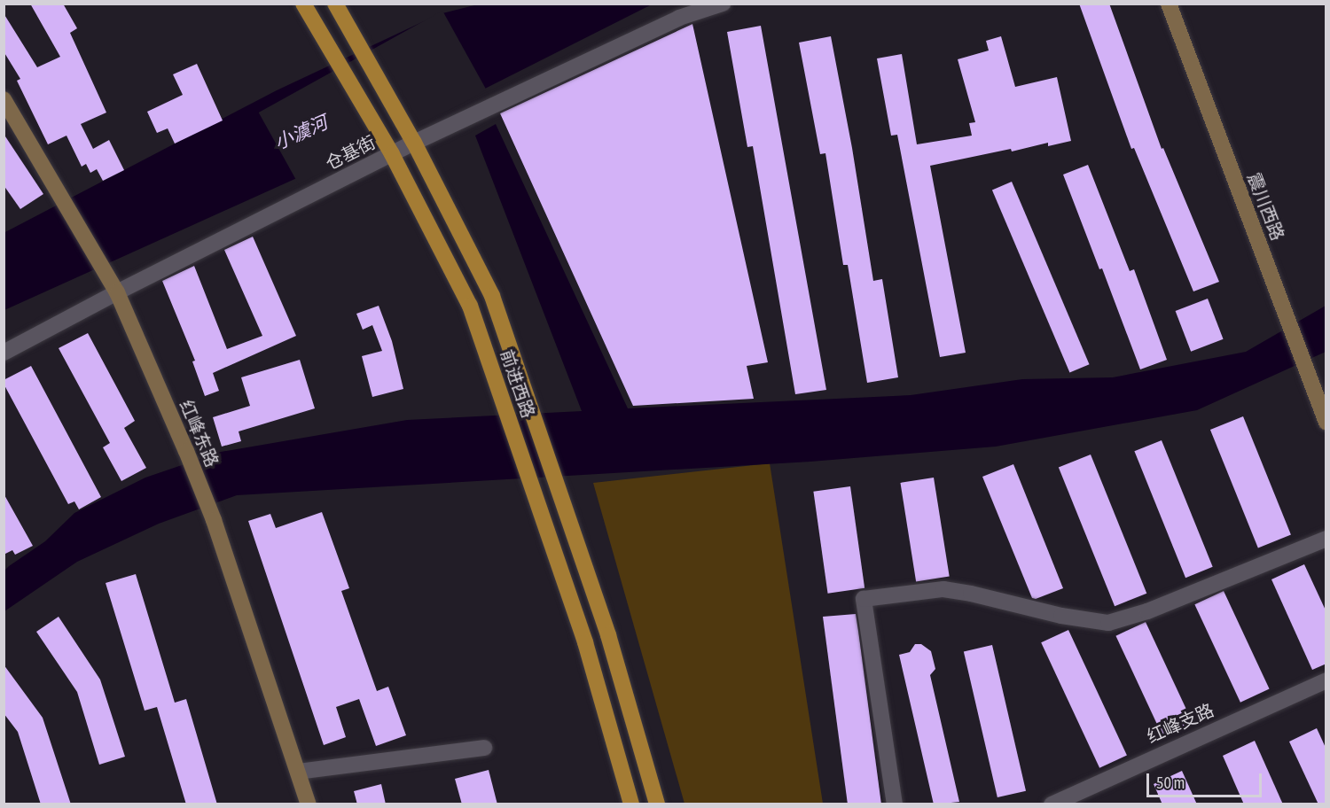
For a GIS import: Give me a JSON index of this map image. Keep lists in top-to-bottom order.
{
  "streets": {
    "main road": ["前进西路"],
    "street": [
      "仓基街",
      "震川西路",
      "红峰东路",
      "红峰支路"
    ]
  },
  "crossings": [
    ["仓基街", "前进西路"],
    ["仓基街", "红峰东路"]
  ],
  "water": ["小澞河"],
  "scale_bar": "50 m"
}
